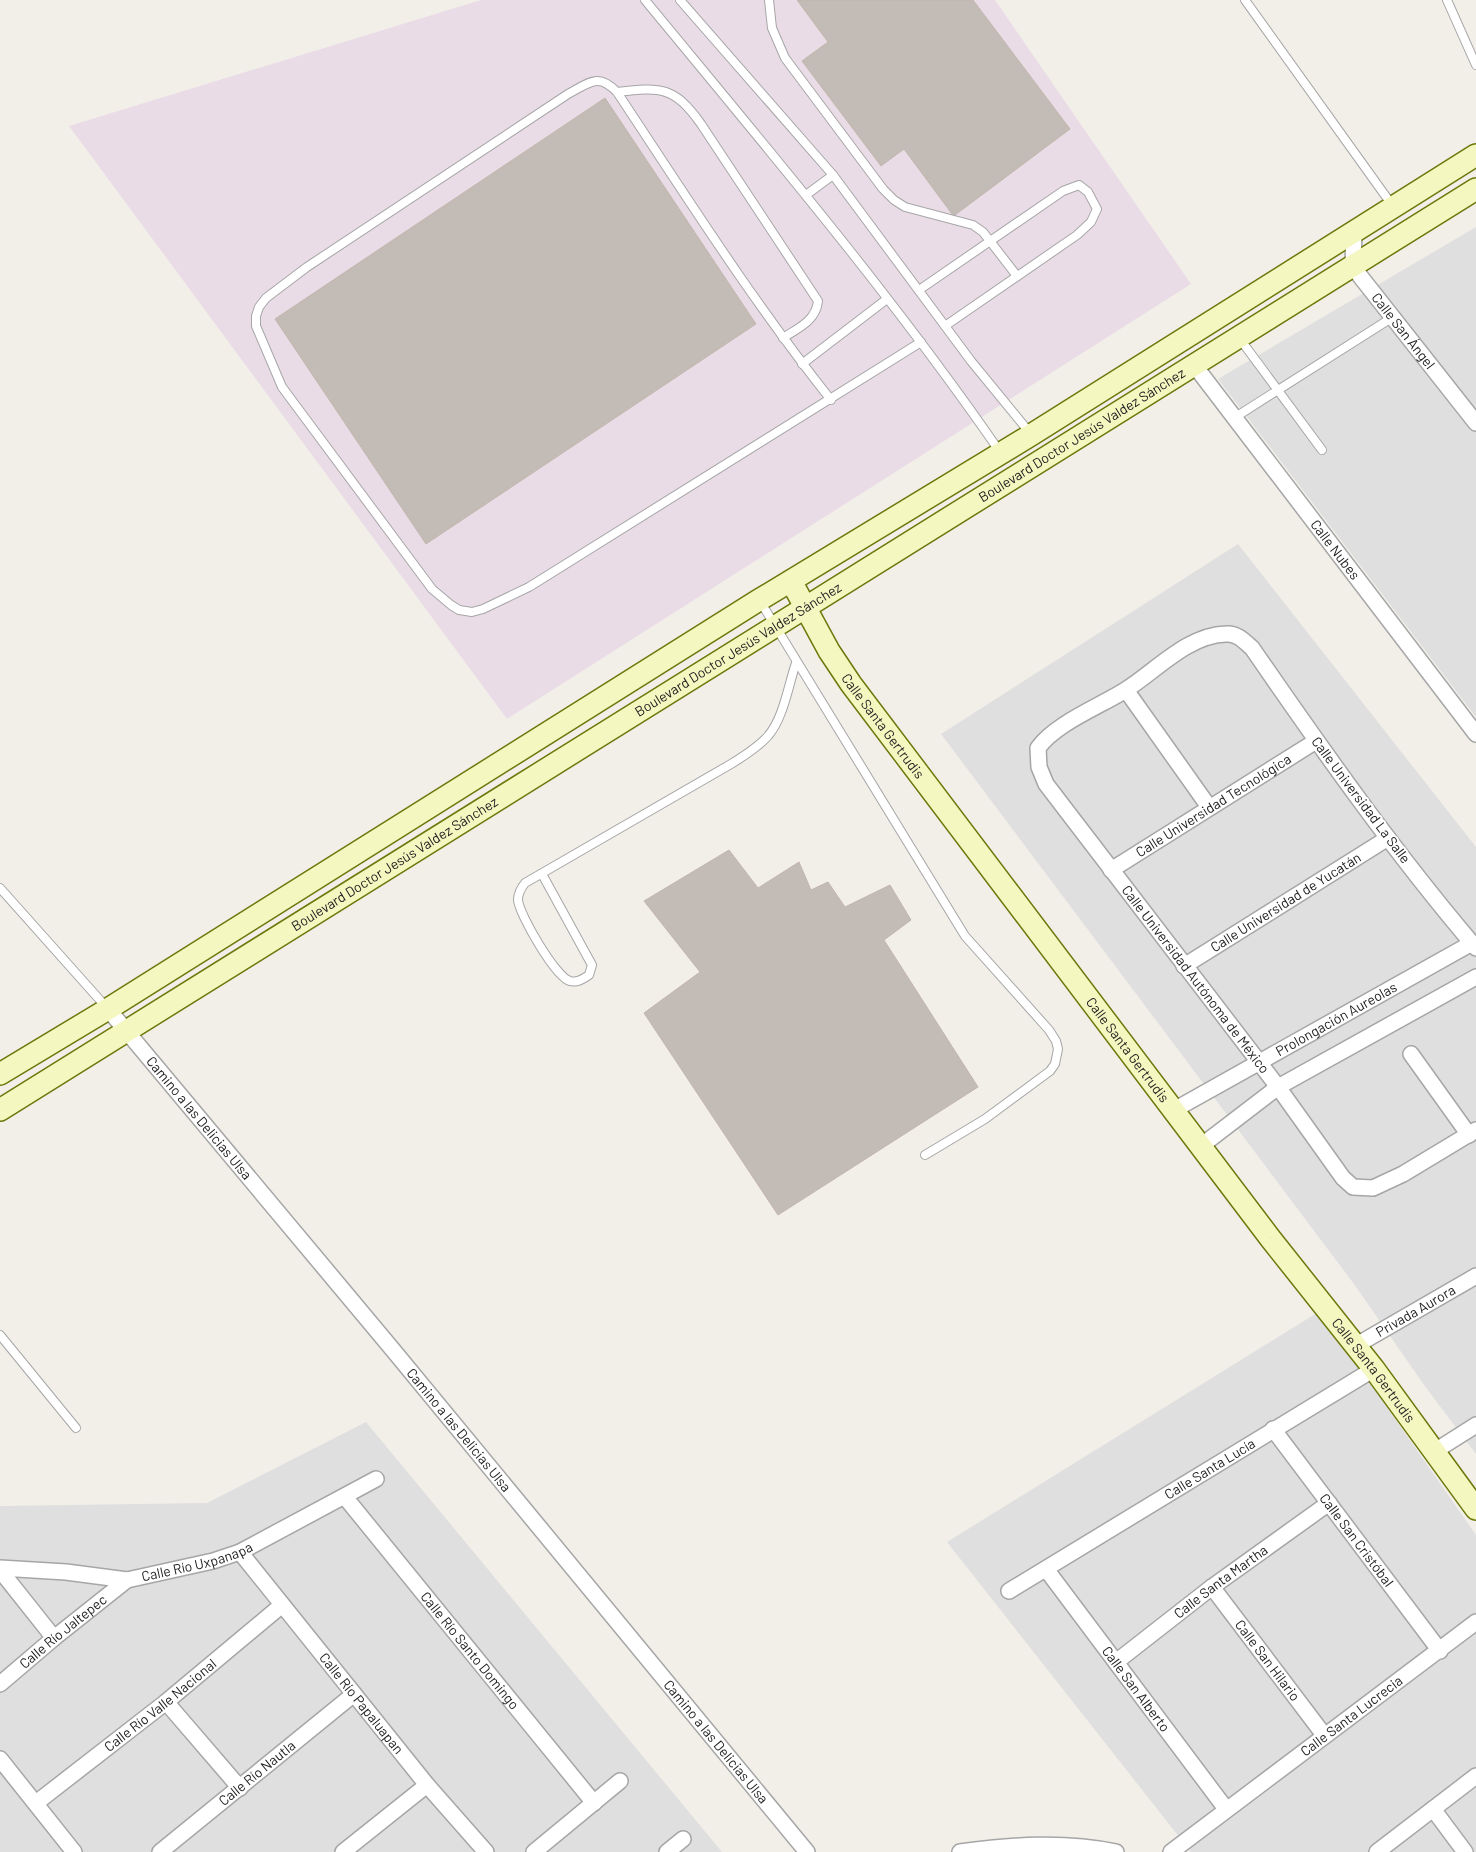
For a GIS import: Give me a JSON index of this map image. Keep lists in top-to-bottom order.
{
  "streets": {
    "main road": ["Boulevard Doctor Jesús Valdez Sánchez", "Calle Santa Gertrudis"],
    "street": [
      "Calle San Ángel",
      "Calle Nubes",
      "Calle Universidad La Salle",
      "Calle Universidad Tecnológica",
      "Calle Universidad de Yucatán",
      "Calle Universidad Autónoma de México",
      "Prolongación Aureolas",
      "Camino a las Delicias Ulsa",
      "Privada Aurora",
      "Calle Santa Lucía",
      "Calle San Cristóbal",
      "Calle Río Uxpanapa",
      "Calle Santa Martha",
      "Calle Río Jaltepec",
      "Calle Río Santo Domingo",
      "Calle San Hilario",
      "Calle San Alberto",
      "Calle Río Papaluapan",
      "Calle Río Valle Nacional",
      "Calle Santa Lucrecia",
      "Calle Río Nautla"
    ]
  },
  "crossings": [
    ["Calle San Ángel", "Boulevard Doctor Jesús Valdez Sánchez"],
    ["Boulevard Doctor Jesús Valdez Sánchez", "Calle Nubes"],
    ["Boulevard Doctor Jesús Valdez Sánchez", "Calle Santa Gertrudis"],
    ["Boulevard Doctor Jesús Valdez Sánchez", "Camino a las Delicias Ulsa"],
    ["Calle Santa Gertrudis", "Prolongación Aureolas"],
    ["Calle Santa Gertrudis", "Privada Aurora"],
    ["Calle Santa Gertrudis", "Calle Santa Lucía"],
    ["Calle Universidad La Salle", "Calle Universidad Tecnológica"],
    ["Calle Universidad La Salle", "Calle Universidad de Yucatán"],
    ["Calle Universidad La Salle", "Calle Universidad Autónoma de México"],
    ["Calle Universidad La Salle", "Prolongación Aureolas"],
    ["Calle Universidad Tecnológica", "Calle Universidad Autónoma de México"],
    ["Calle Universidad de Yucatán", "Calle Universidad Autónoma de México"],
    ["Calle Universidad Autónoma de México", "Prolongación Aureolas"],
    ["Calle Santa Lucía", "Calle San Cristóbal"],
    ["Calle Santa Lucía", "Calle San Alberto"],
    ["Calle San Cristóbal", "Calle Santa Martha"],
    ["Calle San Cristóbal", "Calle Santa Lucrecia"],
    ["Calle Río Uxpanapa", "Calle Río Jaltepec"],
    ["Calle Río Uxpanapa", "Calle Río Santo Domingo"],
    ["Calle Río Uxpanapa", "Calle Río Papaluapan"],
    ["Calle Santa Martha", "Calle San Hilario"],
    ["Calle Santa Martha", "Calle San Alberto"],
    ["Calle San Hilario", "Calle Santa Lucrecia"],
    ["Calle San Alberto", "Calle Santa Lucrecia"],
    ["Calle Río Papaluapan", "Calle Río Valle Nacional"],
    ["Calle Río Papaluapan", "Calle Río Nautla"]
  ]
}
